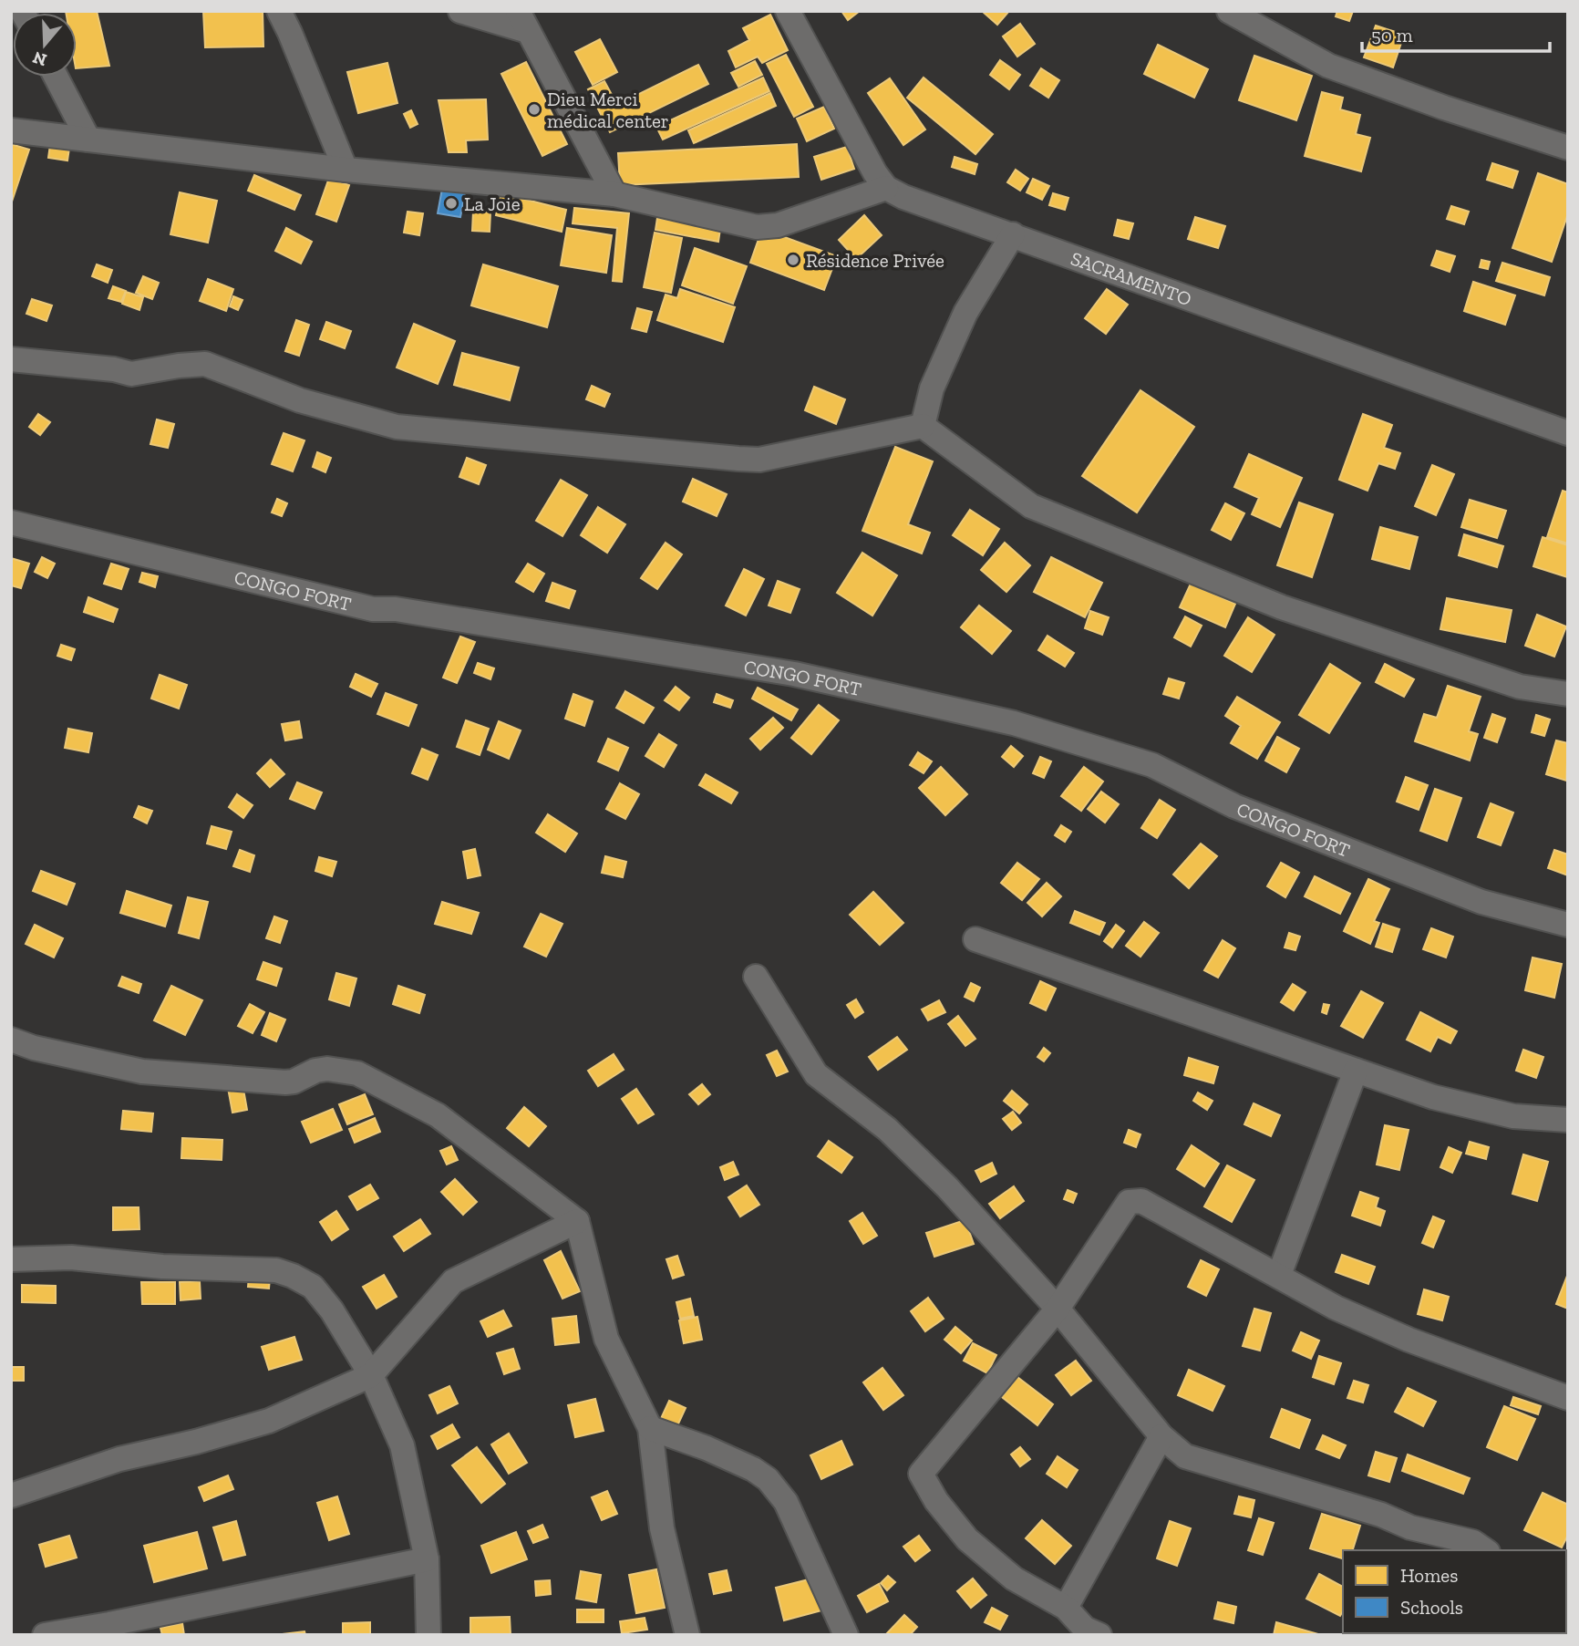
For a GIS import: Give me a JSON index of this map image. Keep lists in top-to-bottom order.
{
  "streets": {
    "street": ["SACRAMENTO", "CONGO FORT"]
  },
  "places": ["Dieu Merci médical center", "La Joie", "Résidence Privée"],
  "legend": ["Homes", "Schools"],
  "scale_bar": "50 m",
  "north": "bottom"
}
